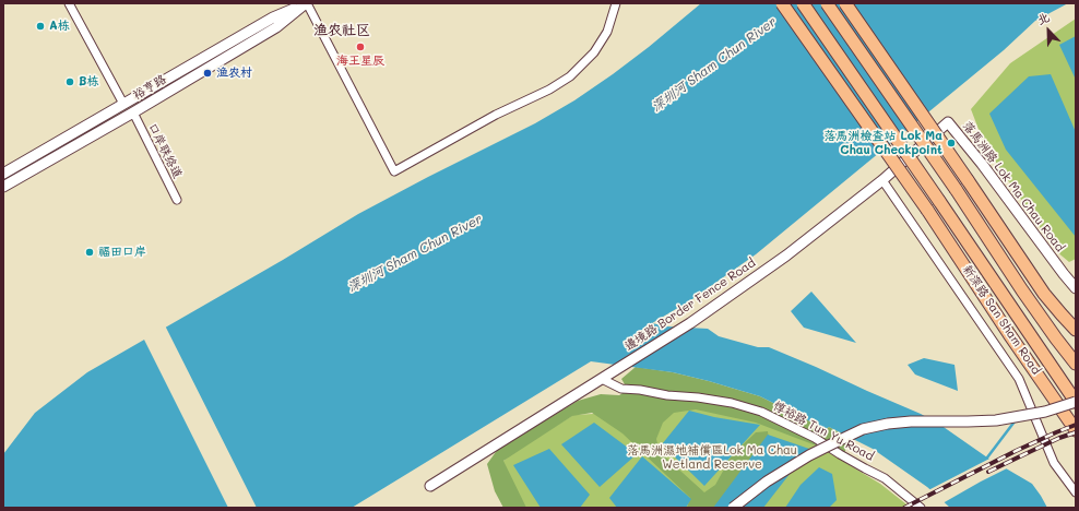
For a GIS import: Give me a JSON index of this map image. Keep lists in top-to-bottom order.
{
  "streets": {
    "main road": ["新深路 San Sham Road"],
    "street": [
      "裕亨路",
      "口岸联络道",
      "落馬洲路 Lok Ma Chau Road",
      "邊境路 Border Fence Road",
      "惇裕路 Tun Yu Road"
    ]
  },
  "crossings": [
    ["裕亨路", "口岸联络道"],
    ["落馬洲路 Lok Ma Chau Road", "邊境路 Border Fence Road"],
    ["邊境路 Border Fence Road", "惇裕路 Tun Yu Road"]
  ],
  "districts": ["渔农社区"],
  "water": ["深圳河 Sham Chun River"],
  "parks": ["落馬洲濕地補償區Lok Ma Chau Wetland Reserve"],
  "places": [
    "A栋",
    "海王星辰",
    "渔农村",
    "B栋",
    "落馬洲檢查站 Lok Ma Chau Checkpoint",
    "福田口岸"
  ],
  "north": "top left"
}
